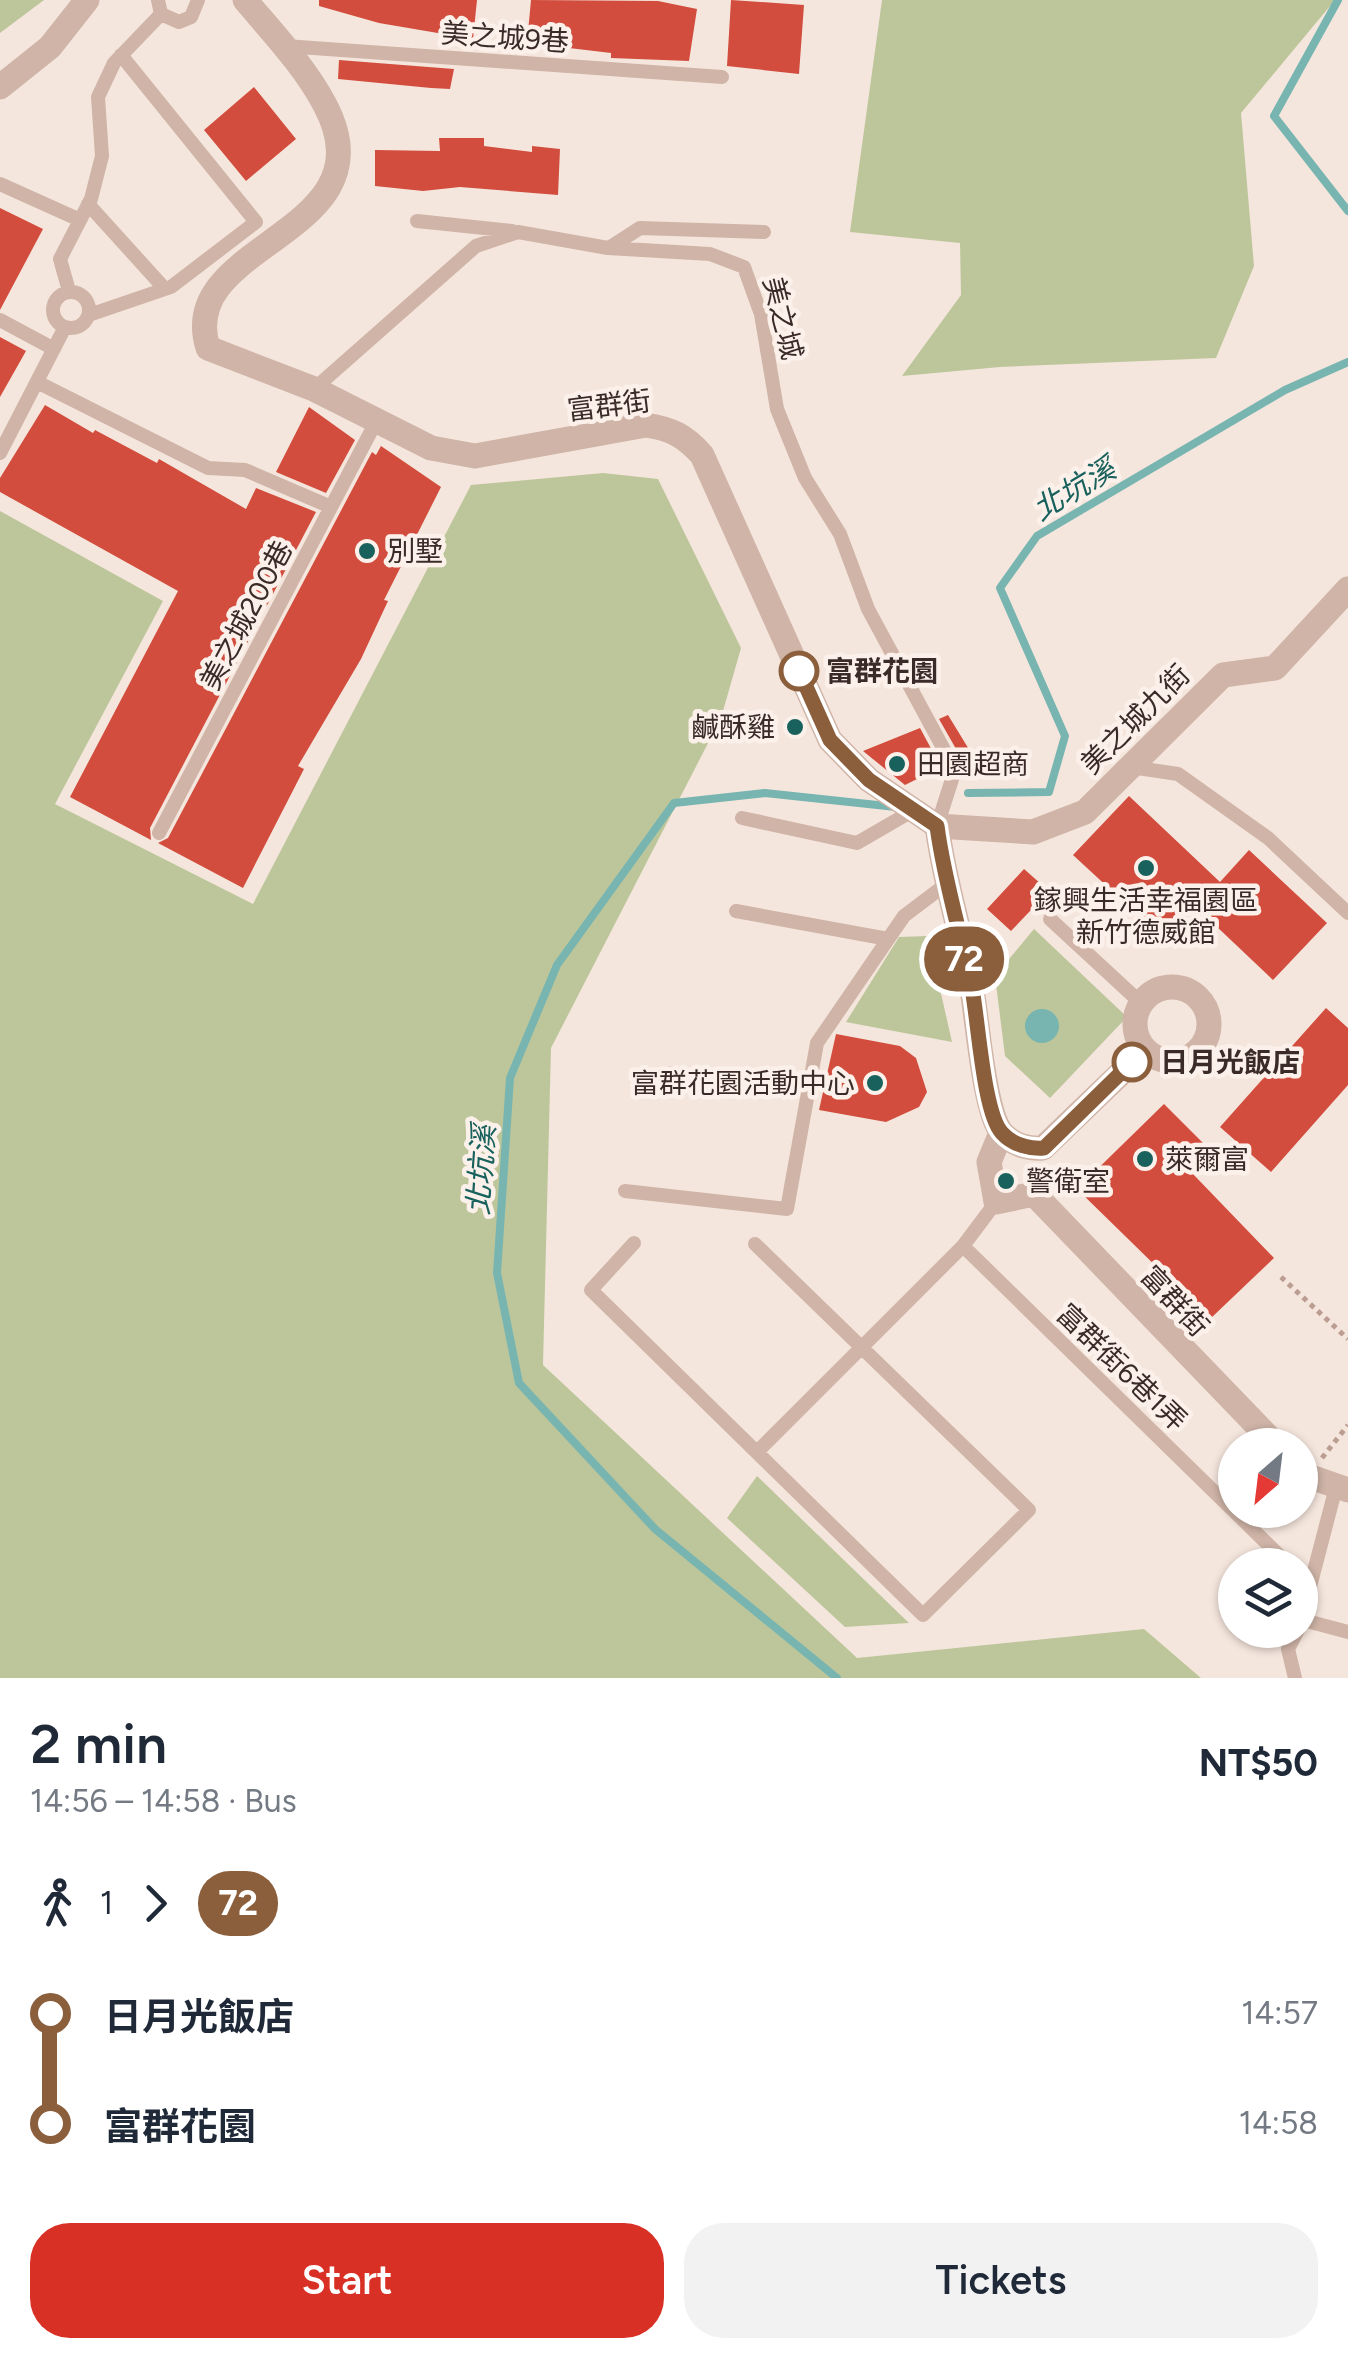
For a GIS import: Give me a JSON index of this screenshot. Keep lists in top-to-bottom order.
{
  "streets": {
    "street": ["富群街", "美之城九街"],
    "lane": [
      "美之城9巷",
      "美之城",
      "美之城200巷",
      "富群街6巷1弄"
    ]
  },
  "crossings": [
    ["美之城9巷", "富群街"],
    ["美之城", "富群街"],
    ["美之城", "美之城九街"],
    ["富群街", "美之城200巷"],
    ["富群街", "美之城九街"]
  ],
  "water": ["北坑溪"],
  "places": [
    "別墅",
    "富群花園",
    "鹹酥雞",
    "田園超商",
    "鎵興生活幸福園區 新竹德威館",
    "日月光飯店",
    "富群花園活動中心",
    "萊爾富",
    "警衛室"
  ],
  "lines": ["bus line 72"],
  "north": "bottom left",
  "page": {
    "on_map": "72",
    "heading": ["2 min", "14:56 – 14:58 · Bus", "NT$50"],
    "legs": ["1", "72"],
    "list": [
      {
        "name": "日月光飯店",
        "value": "14:57"
      },
      {
        "name": "富群花園",
        "value": "14:58"
      }
    ],
    "buttons": ["Start", "Tickets"]
  }
}
